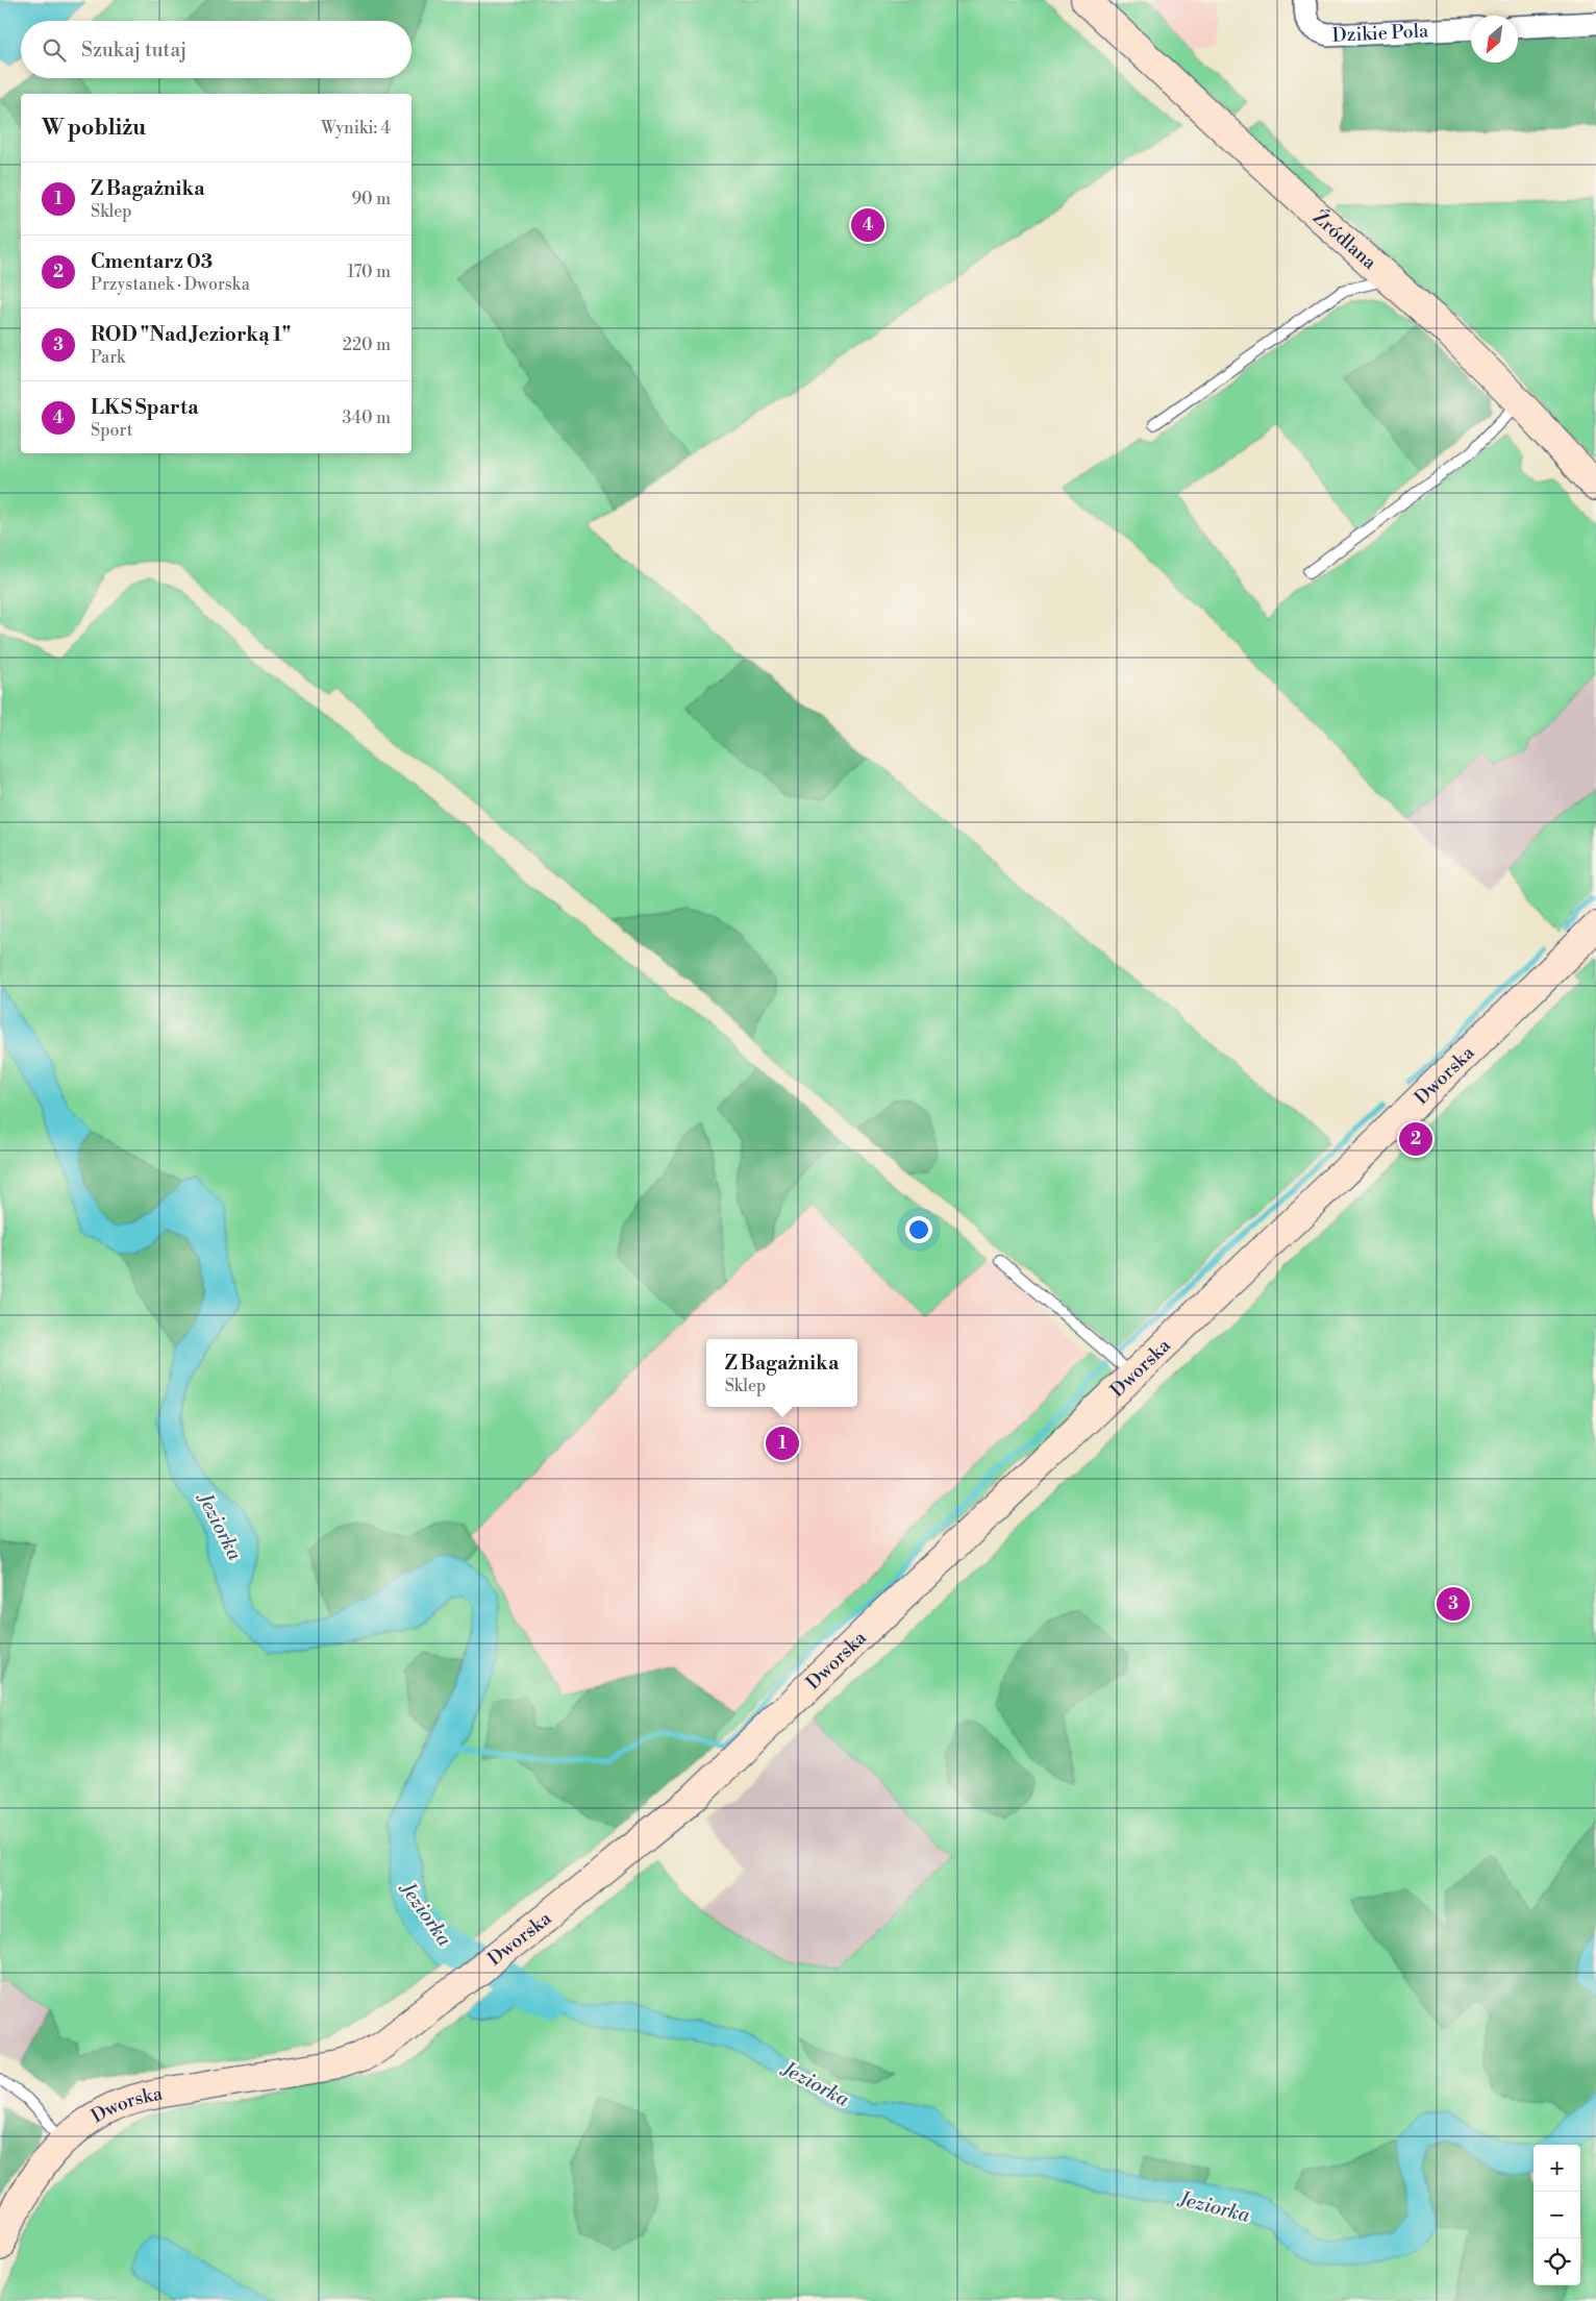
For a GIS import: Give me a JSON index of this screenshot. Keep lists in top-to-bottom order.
{
  "streets": {
    "street": ["Dzikie Pola", "Źródlana", "Dworska"]
  },
  "water": ["Jeziorka"],
  "north": "bottom left",
  "page": {
    "search": "Szukaj tutaj",
    "heading": ["W pobliżu", "Wyniki: 4"],
    "list": [
      {
        "mark": "1",
        "name": "Z Bagażnika",
        "note": "Sklep",
        "value": "90 m"
      },
      {
        "mark": "2",
        "name": "Cmentarz 03",
        "note": "Przystanek · Dworska",
        "value": "170 m"
      },
      {
        "mark": "3",
        "name": "ROD \"Nad Jeziorką 1\"",
        "note": "Park",
        "value": "220 m"
      },
      {
        "mark": "4",
        "name": "LKS Sparta",
        "note": "Sport",
        "value": "340 m"
      }
    ],
    "pins": [
      "4",
      "2",
      "1",
      "3"
    ],
    "popup": ["Z Bagażnika", "Sklep"],
    "map_buttons": ["+", "−"]
  }
}
